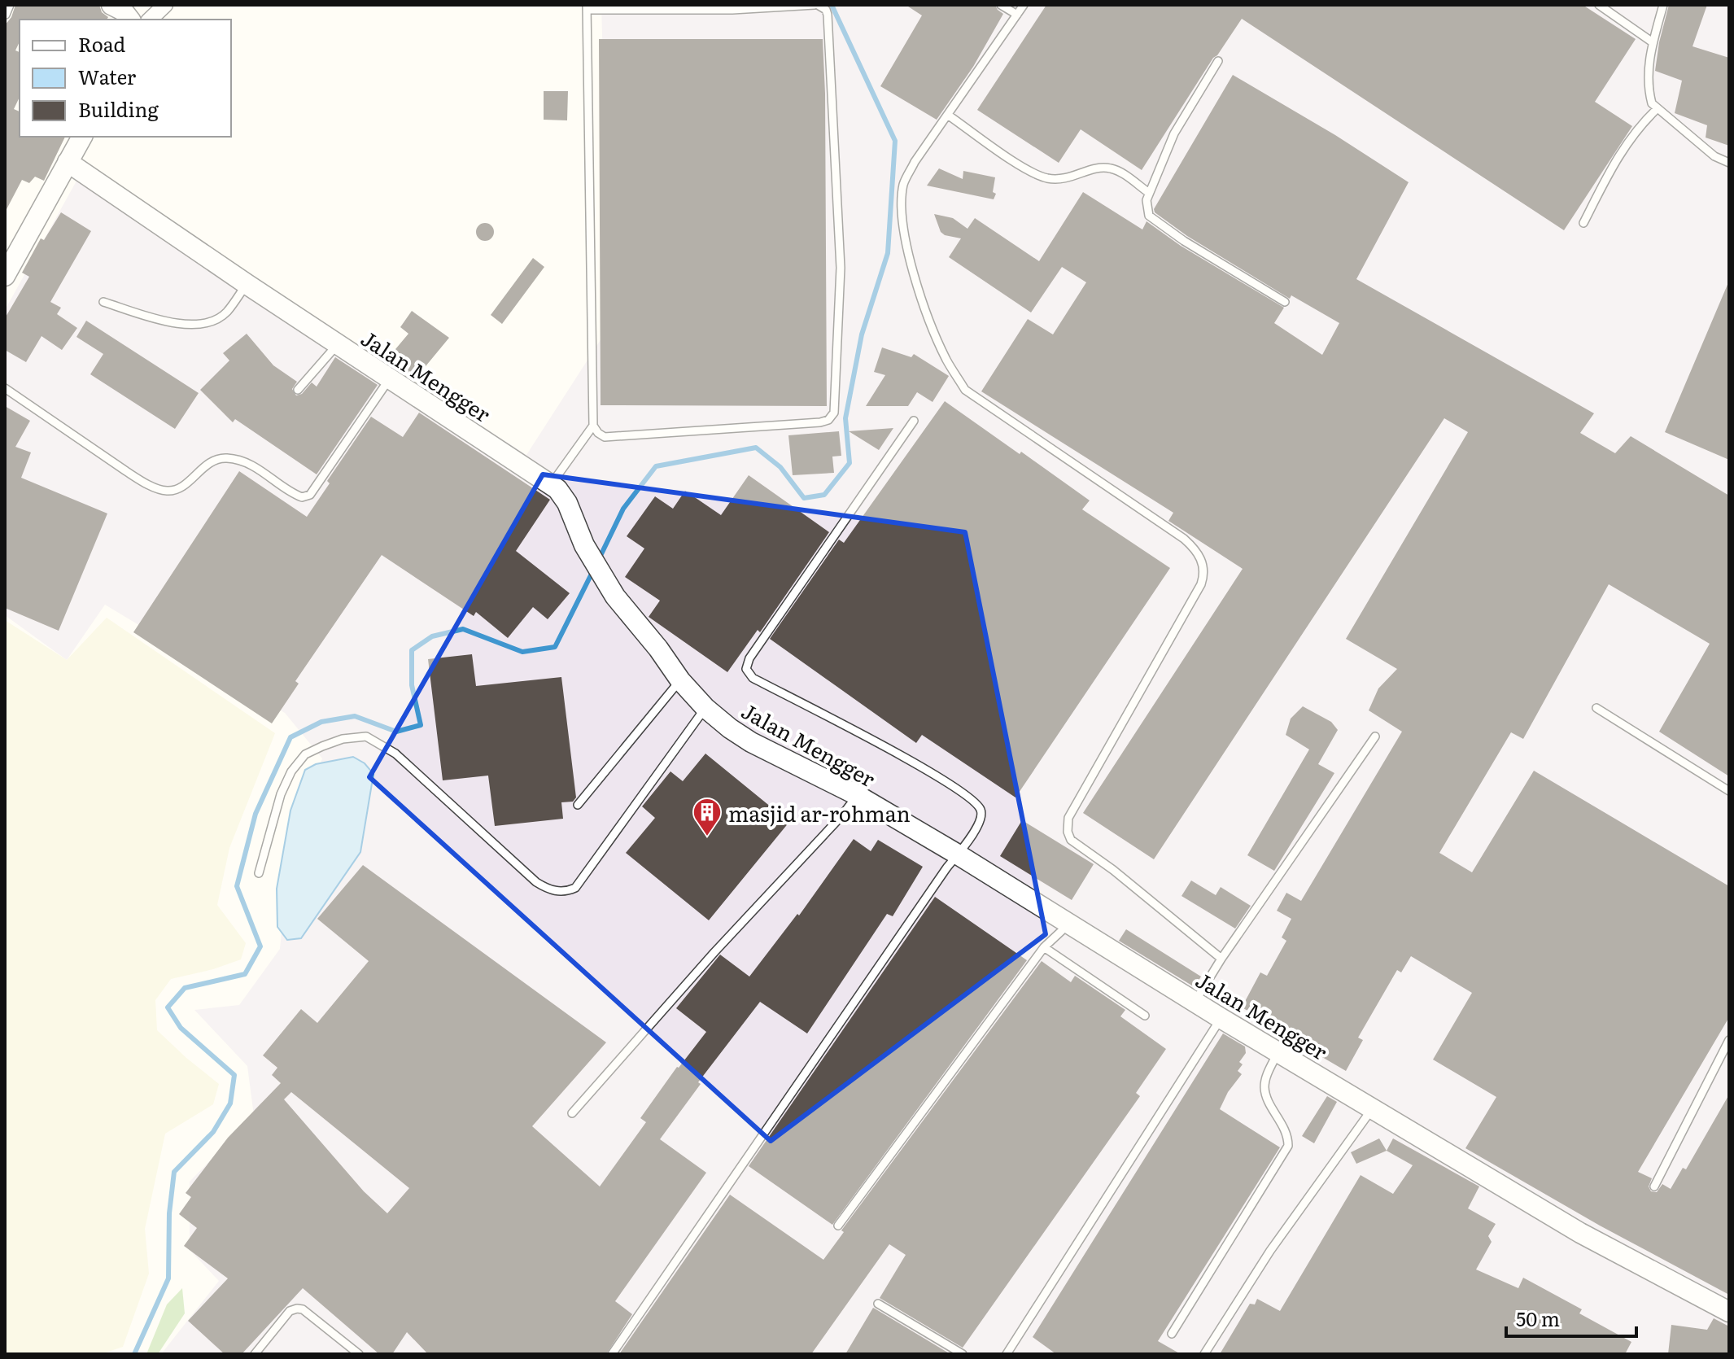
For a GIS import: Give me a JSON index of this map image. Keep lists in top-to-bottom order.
{
  "streets": {
    "street": ["Jalan Mengger"]
  },
  "places": {
    "building": ["masjid ar-rohman"]
  },
  "legend": ["Road", "Water", "Building"],
  "scale_bar": "50 m"
}
